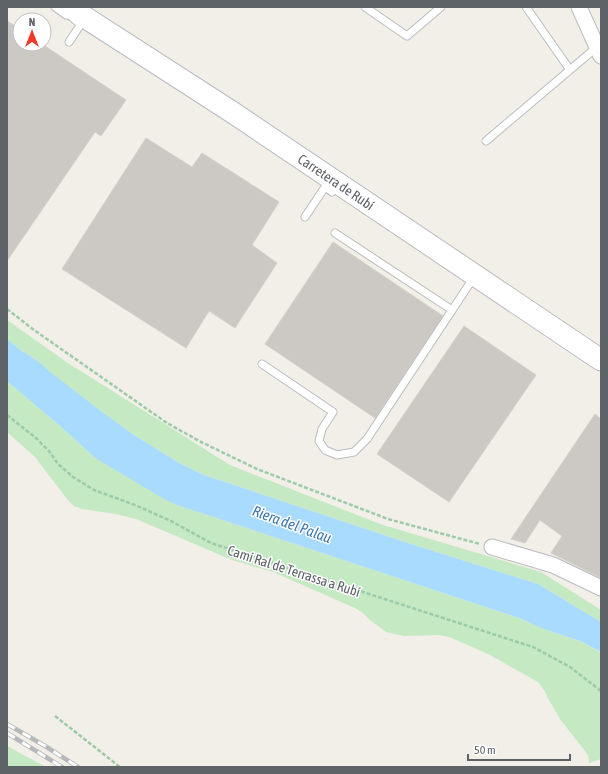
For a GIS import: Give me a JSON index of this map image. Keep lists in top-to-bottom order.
{
  "streets": {
    "main road": ["Carretera de Rubí"],
    "path": ["Camí Ral de Terrassa a Rubí"]
  },
  "water": ["Riera del Palau"],
  "scale_bar": "50 m",
  "north": "top"
}
